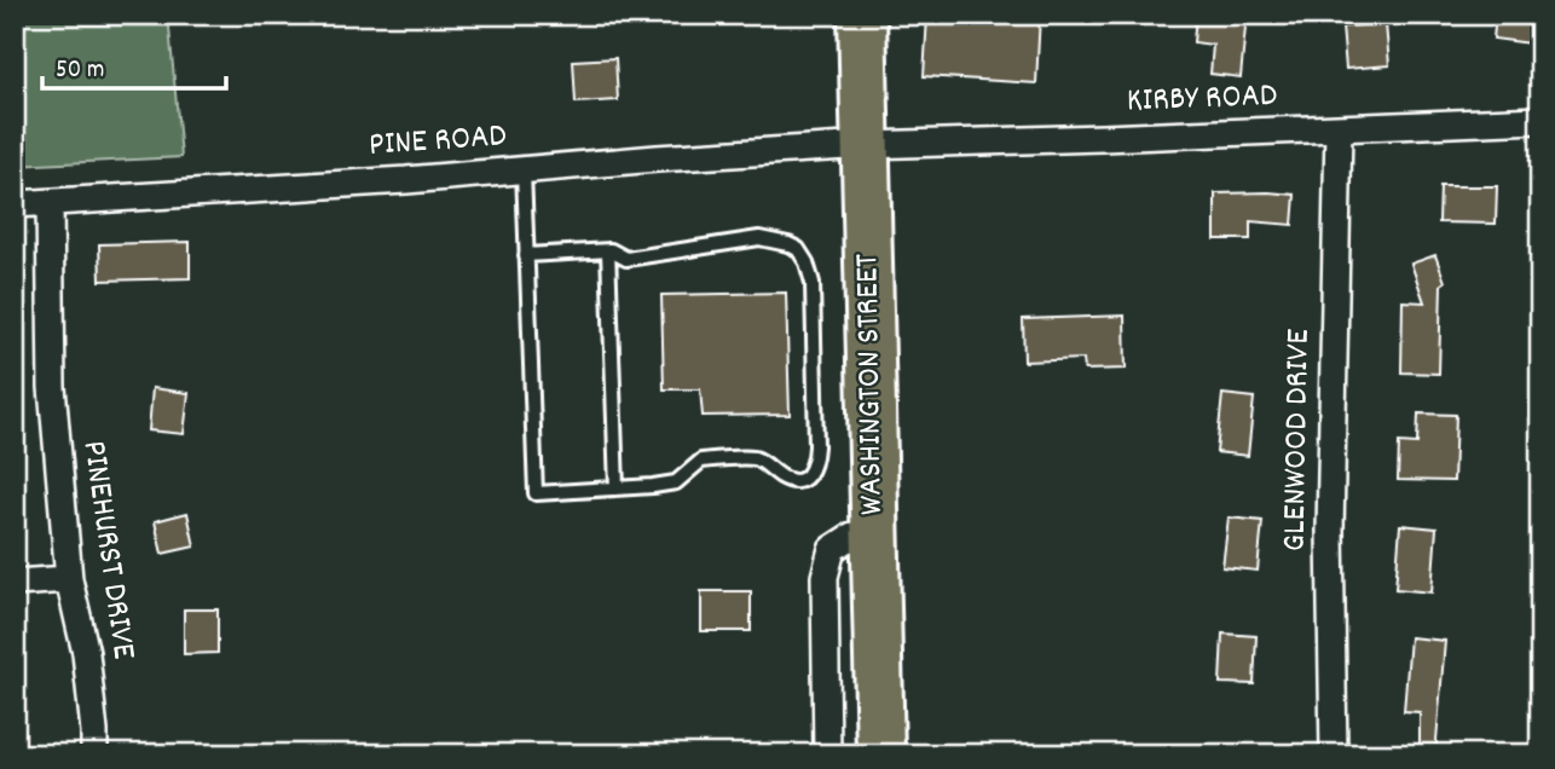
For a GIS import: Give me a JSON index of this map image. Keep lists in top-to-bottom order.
{
  "streets": {
    "highway": ["WASHINGTON STREET"],
    "street": [
      "KIRBY ROAD",
      "PINE ROAD",
      "GLENWOOD DRIVE",
      "PINEHURST DRIVE"
    ]
  },
  "crossings": [
    ["KIRBY ROAD", "PINE ROAD"],
    ["KIRBY ROAD", "WASHINGTON STREET"],
    ["KIRBY ROAD", "GLENWOOD DRIVE"],
    ["PINE ROAD", "WASHINGTON STREET"],
    ["PINE ROAD", "PINEHURST DRIVE"]
  ],
  "scale_bar": "50 m"
}
